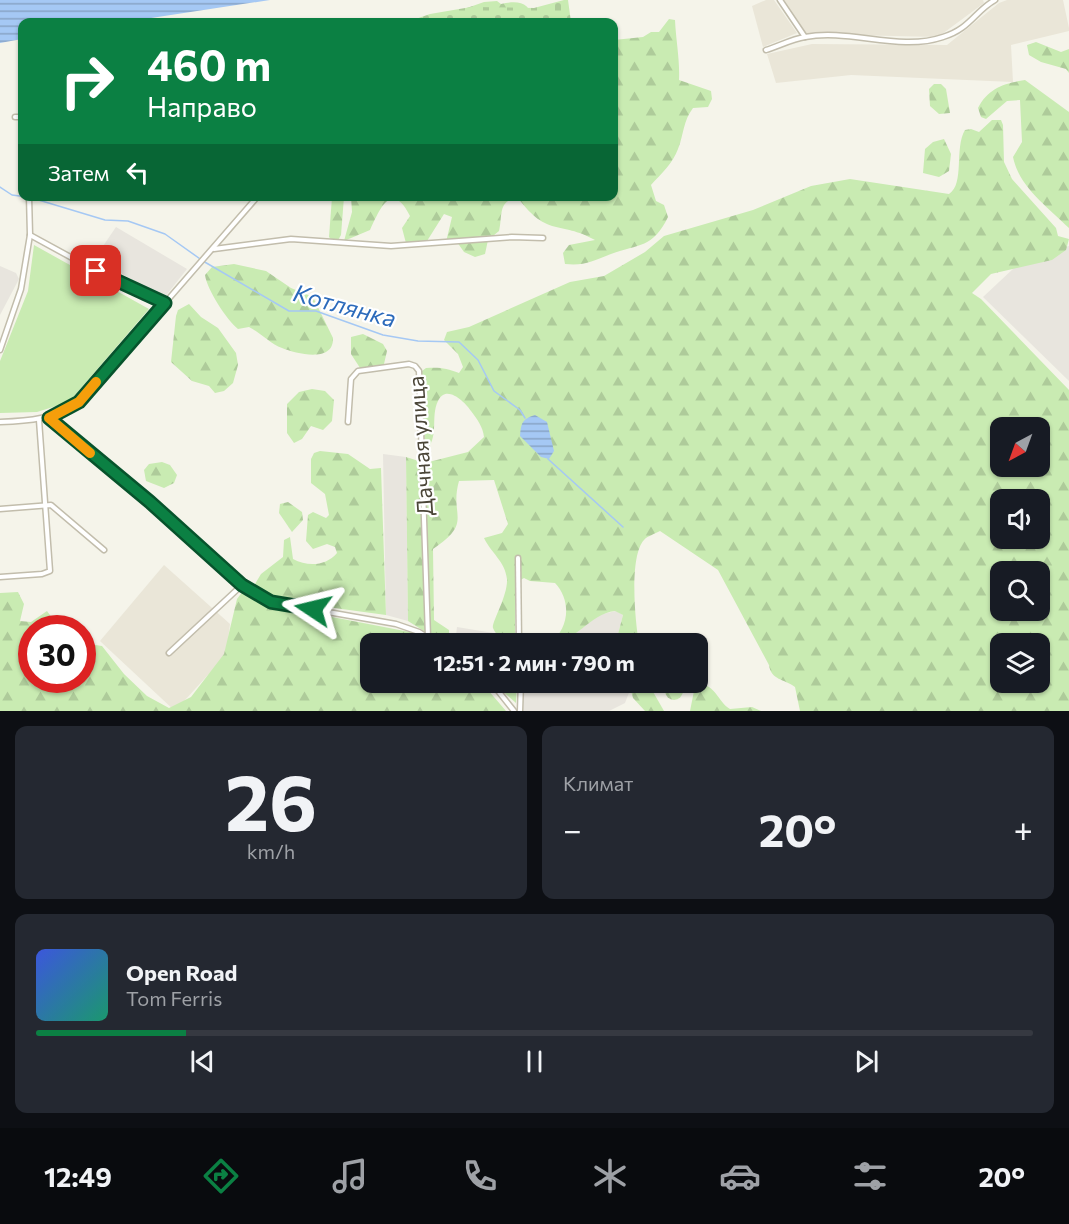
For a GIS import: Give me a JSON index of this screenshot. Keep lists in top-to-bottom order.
{
  "streets": {
    "street": ["Дачная улица"]
  },
  "water": ["Котлянка"],
  "north": "bottom left",
  "page": {
    "turn": ["460 m", "Направо"],
    "then": "Затем",
    "limit": "30",
    "trip": "12:51 · 2 мин · 790 m",
    "tile": [
      ["26", "km/h"],
      "Климат"
    ],
    "heat": ["−", "20°", "+"],
    "song": ["Open Road", "Tom Ferris"],
    "tabs": ["12:49", "20°"]
  }
}
